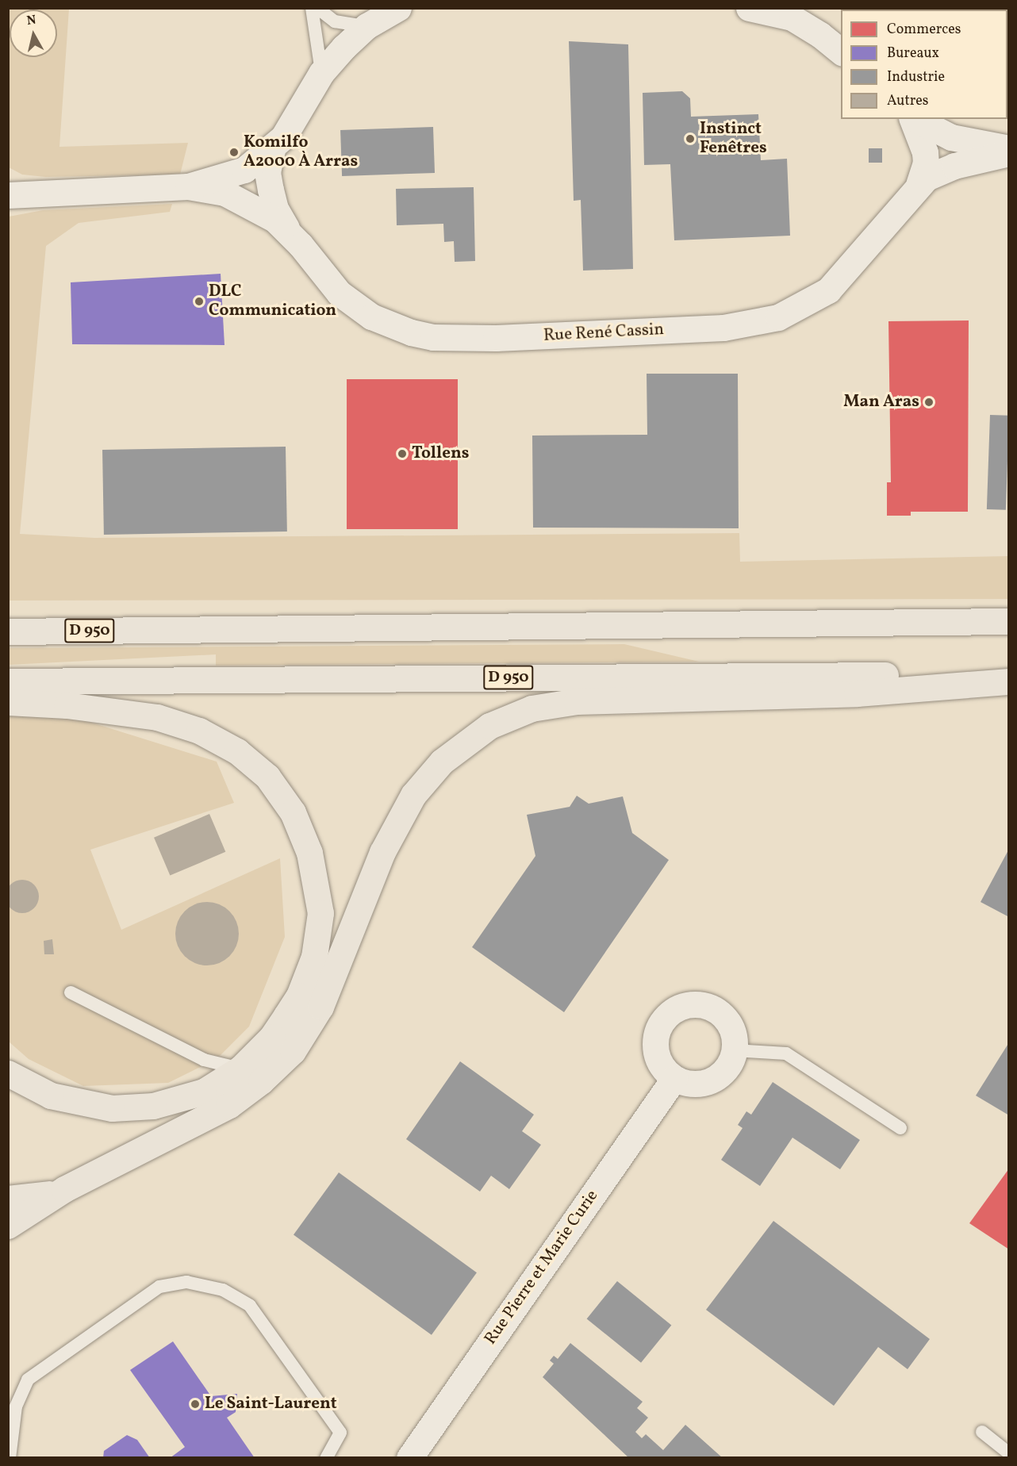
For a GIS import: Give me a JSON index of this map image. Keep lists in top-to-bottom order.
{
  "streets": {
    "highway": ["D 950"],
    "street": ["Rue René Cassin", "Rue Pierre et Marie Curie"]
  },
  "places": [
    "Instinct Fenêtres",
    "Komilfo A2000 À Arras",
    "DLC Communication",
    "Man Aras",
    "Tollens",
    "Le Saint-Laurent"
  ],
  "legend": [
    "Commerces",
    "Bureaux",
    "Industrie",
    "Autres"
  ],
  "north": "top"
}
